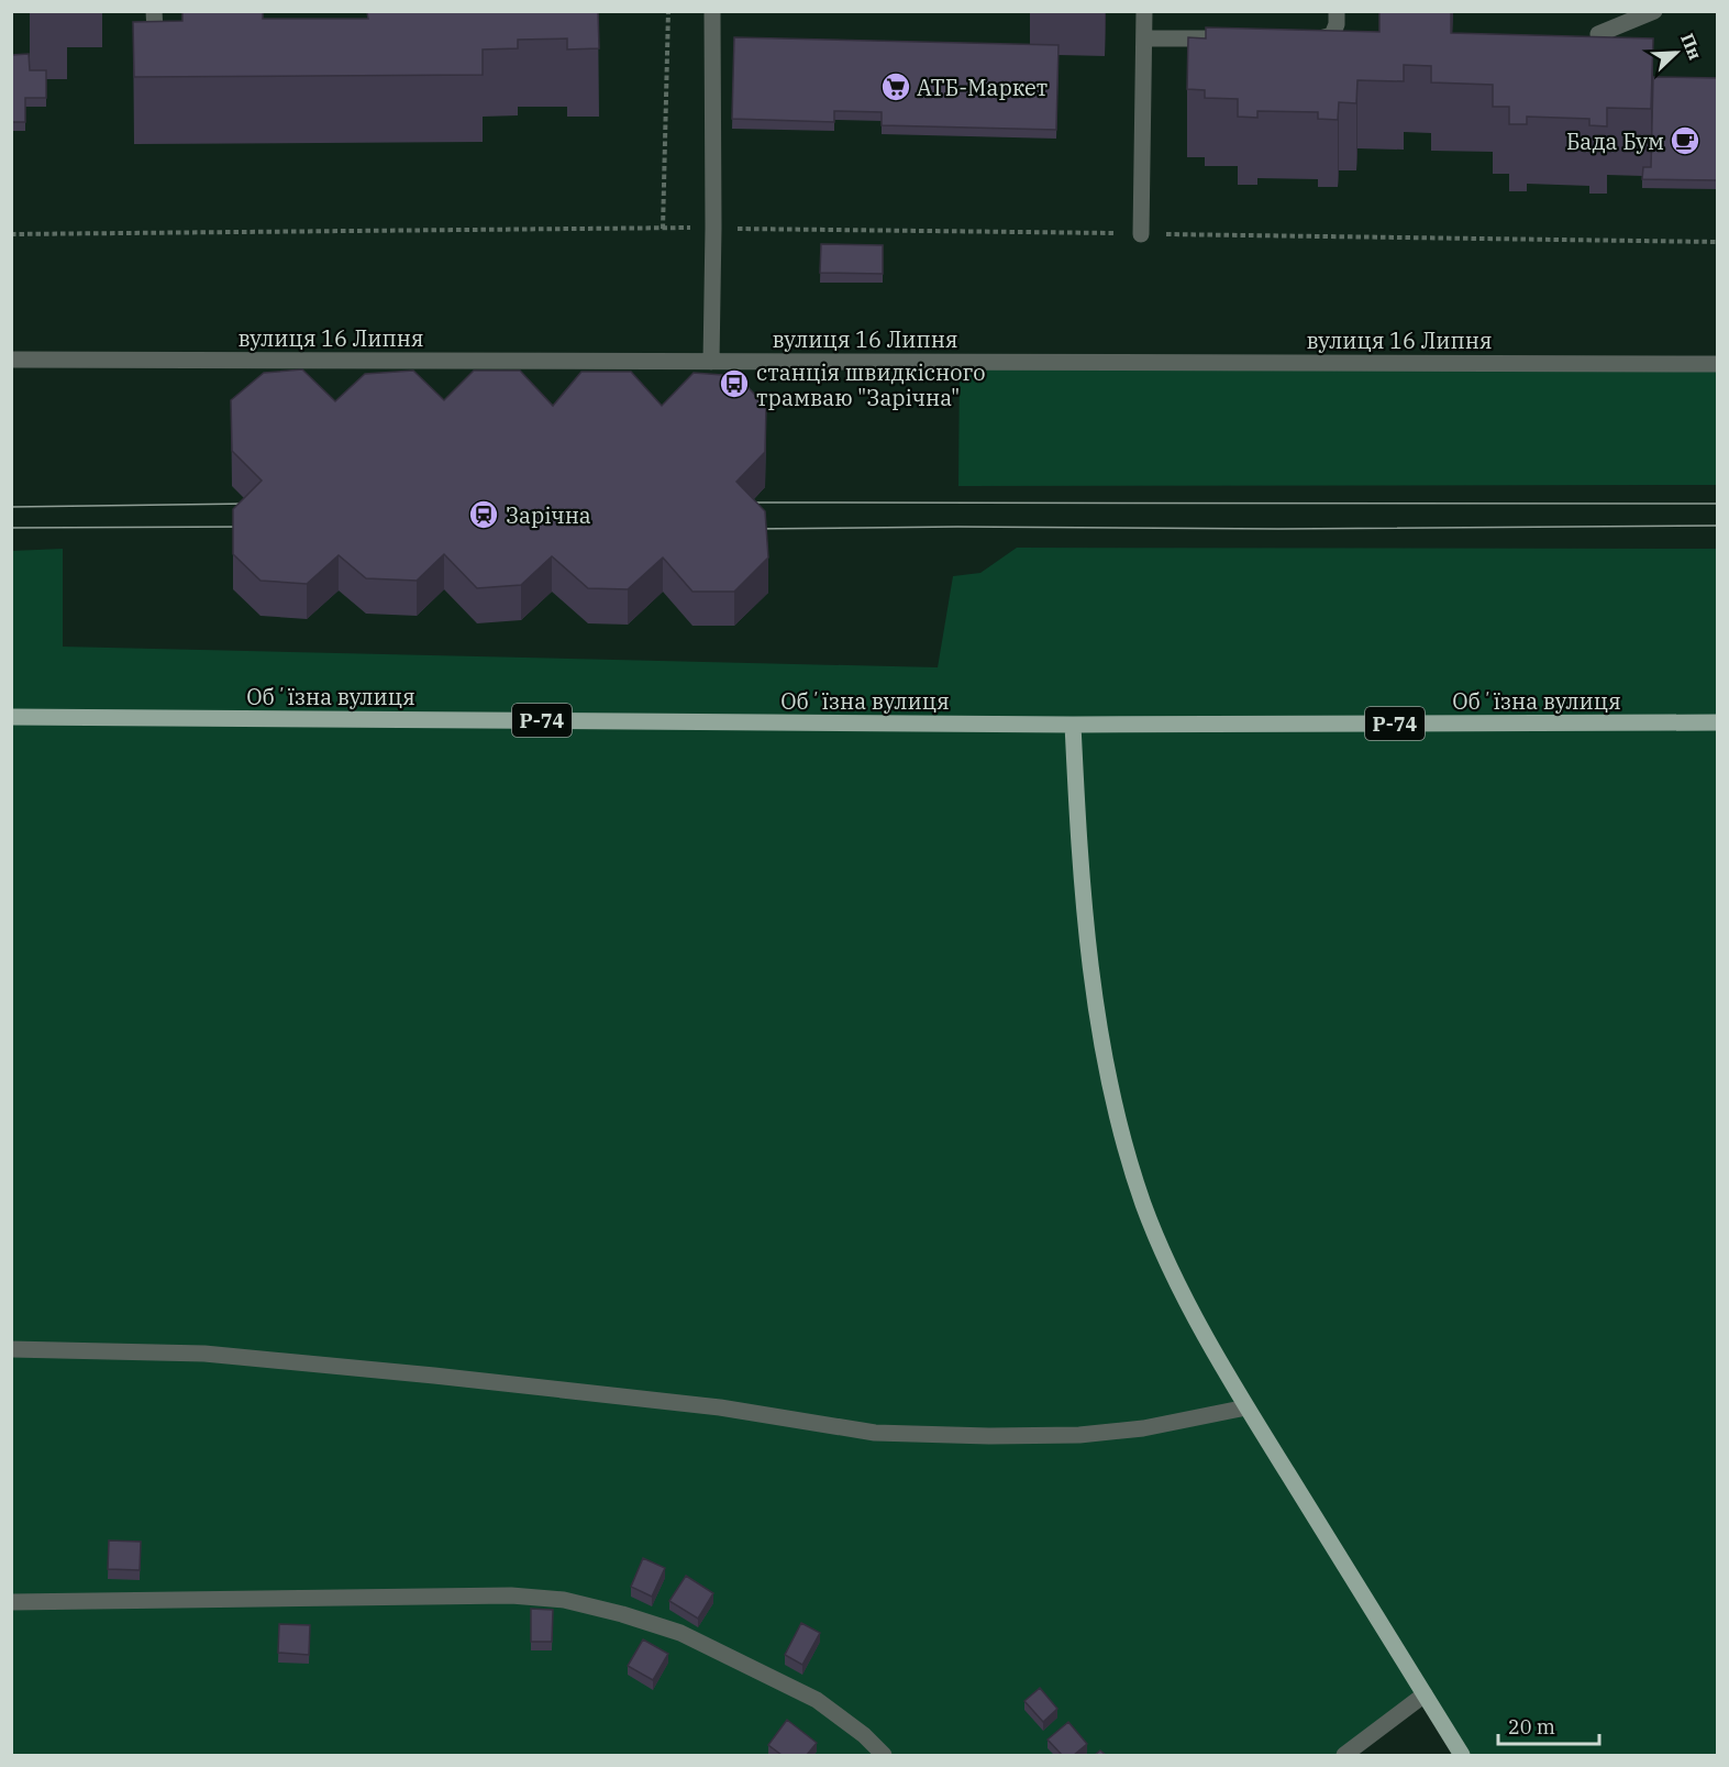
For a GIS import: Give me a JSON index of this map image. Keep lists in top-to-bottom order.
{
  "streets": {
    "main road": ["Обʼїзна вулиця", "Р-74"],
    "street": ["вулиця 16 Липня"]
  },
  "places": {
    "supermarket": ["АТБ-Маркет"],
    "cafe": ["Бада Бум"],
    "bus stop": ["станція швидкісного трамваю \"Зарічна\""],
    "station": ["Зарічна"]
  },
  "scale_bar": "20 m",
  "north": "top right"
}
